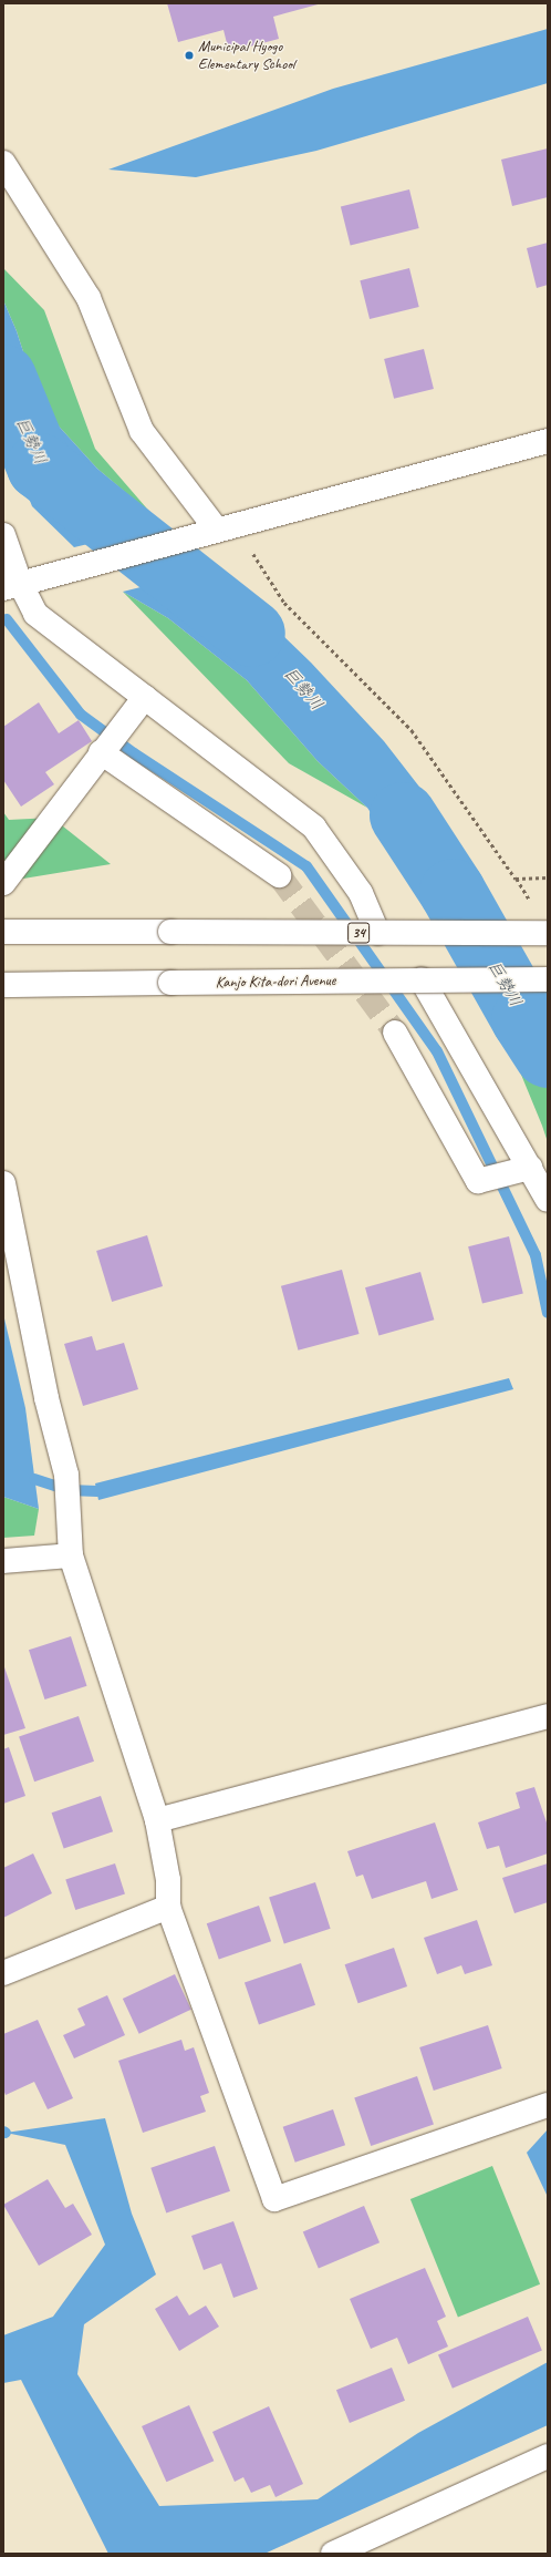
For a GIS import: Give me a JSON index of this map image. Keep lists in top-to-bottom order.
{
  "streets": {
    "main road": ["34", "Kanjo Kita-dori Avenue"]
  },
  "water": ["巨勢川"],
  "places": ["Municipal Hyogo Elementary School"]
}
